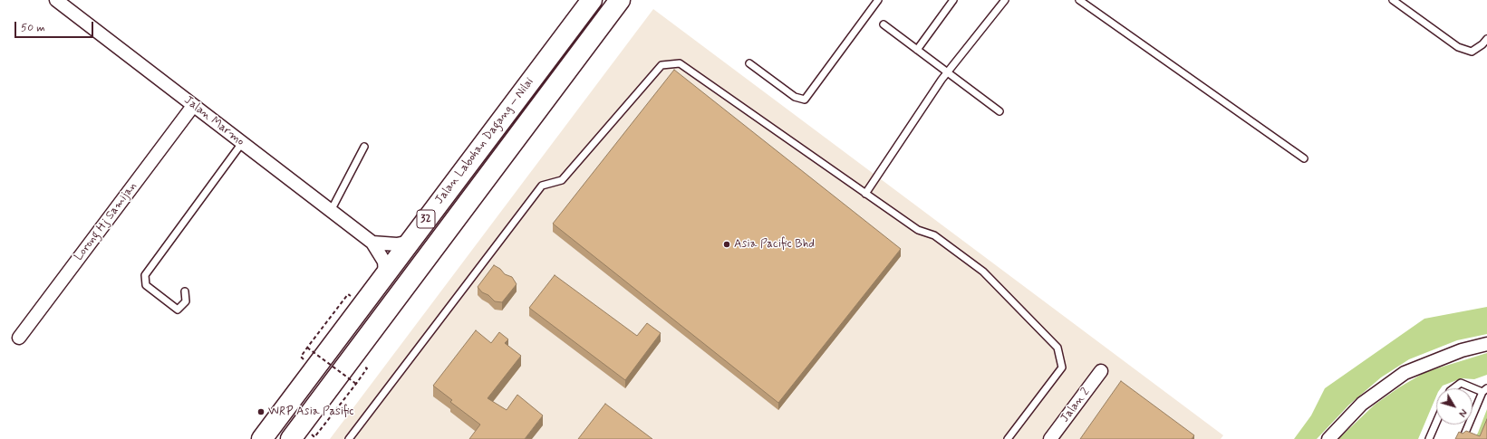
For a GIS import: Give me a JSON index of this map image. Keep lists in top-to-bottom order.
{
  "streets": {
    "main road": ["Jalan Labohan Dagang ‒ Nilai", "32"],
    "street": ["Jalan Marmo", "Lorong Hj Samijan", "Jalan 2"]
  },
  "crossings": [
    ["Jalan Marmo", "Lorong Hj Samijan"]
  ],
  "places": ["Asia Pacific Bhd", "WRP Asia Pasific"],
  "scale_bar": "50 m",
  "north": "bottom right"
}
